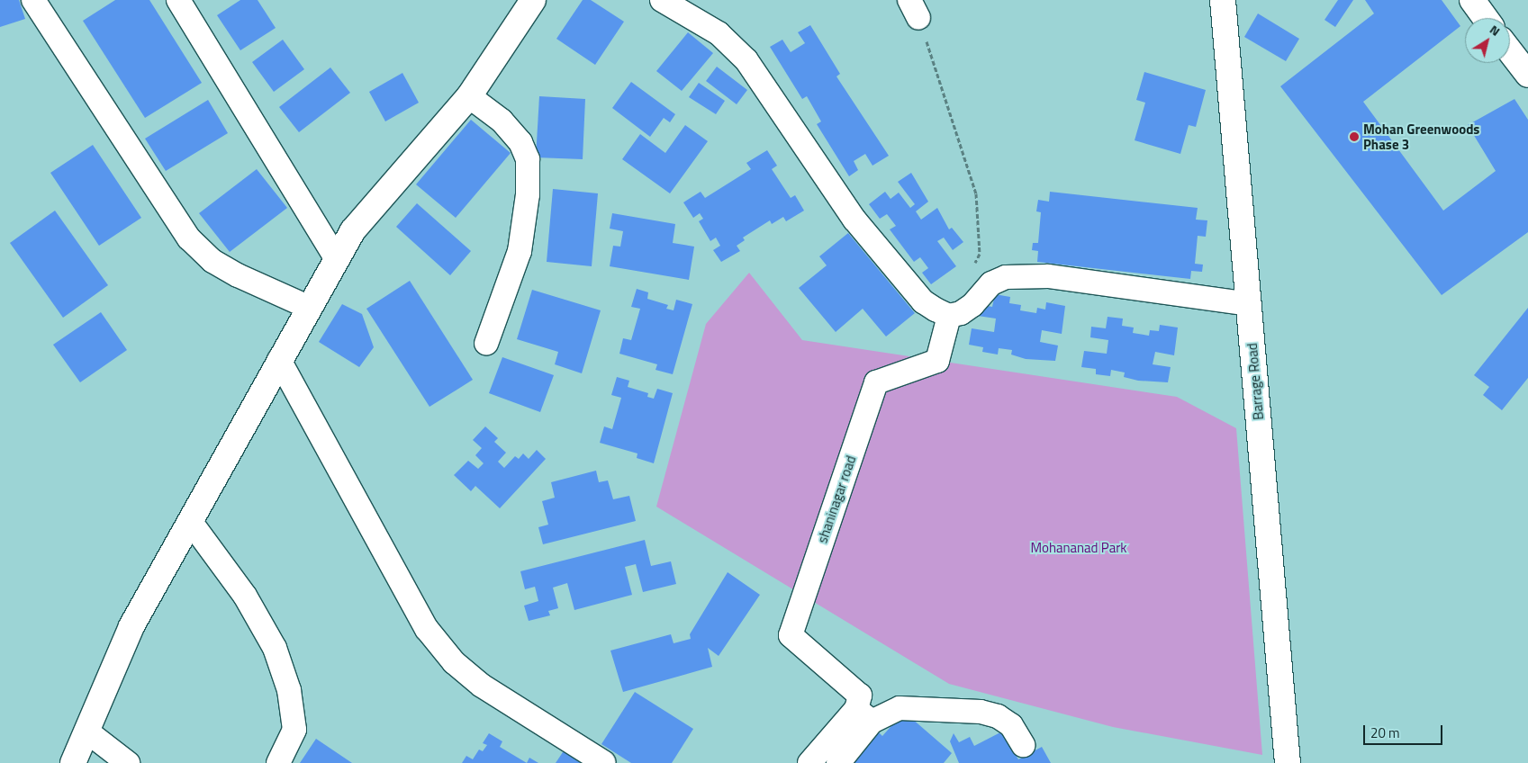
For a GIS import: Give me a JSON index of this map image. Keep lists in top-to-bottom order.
{
  "streets": {
    "street": ["Barrage Road", "shaninagar road"]
  },
  "parks": ["Mohananad Park"],
  "places": ["Mohan Greenwoods Phase 3"],
  "scale_bar": "20 m",
  "north": "top right"
}
